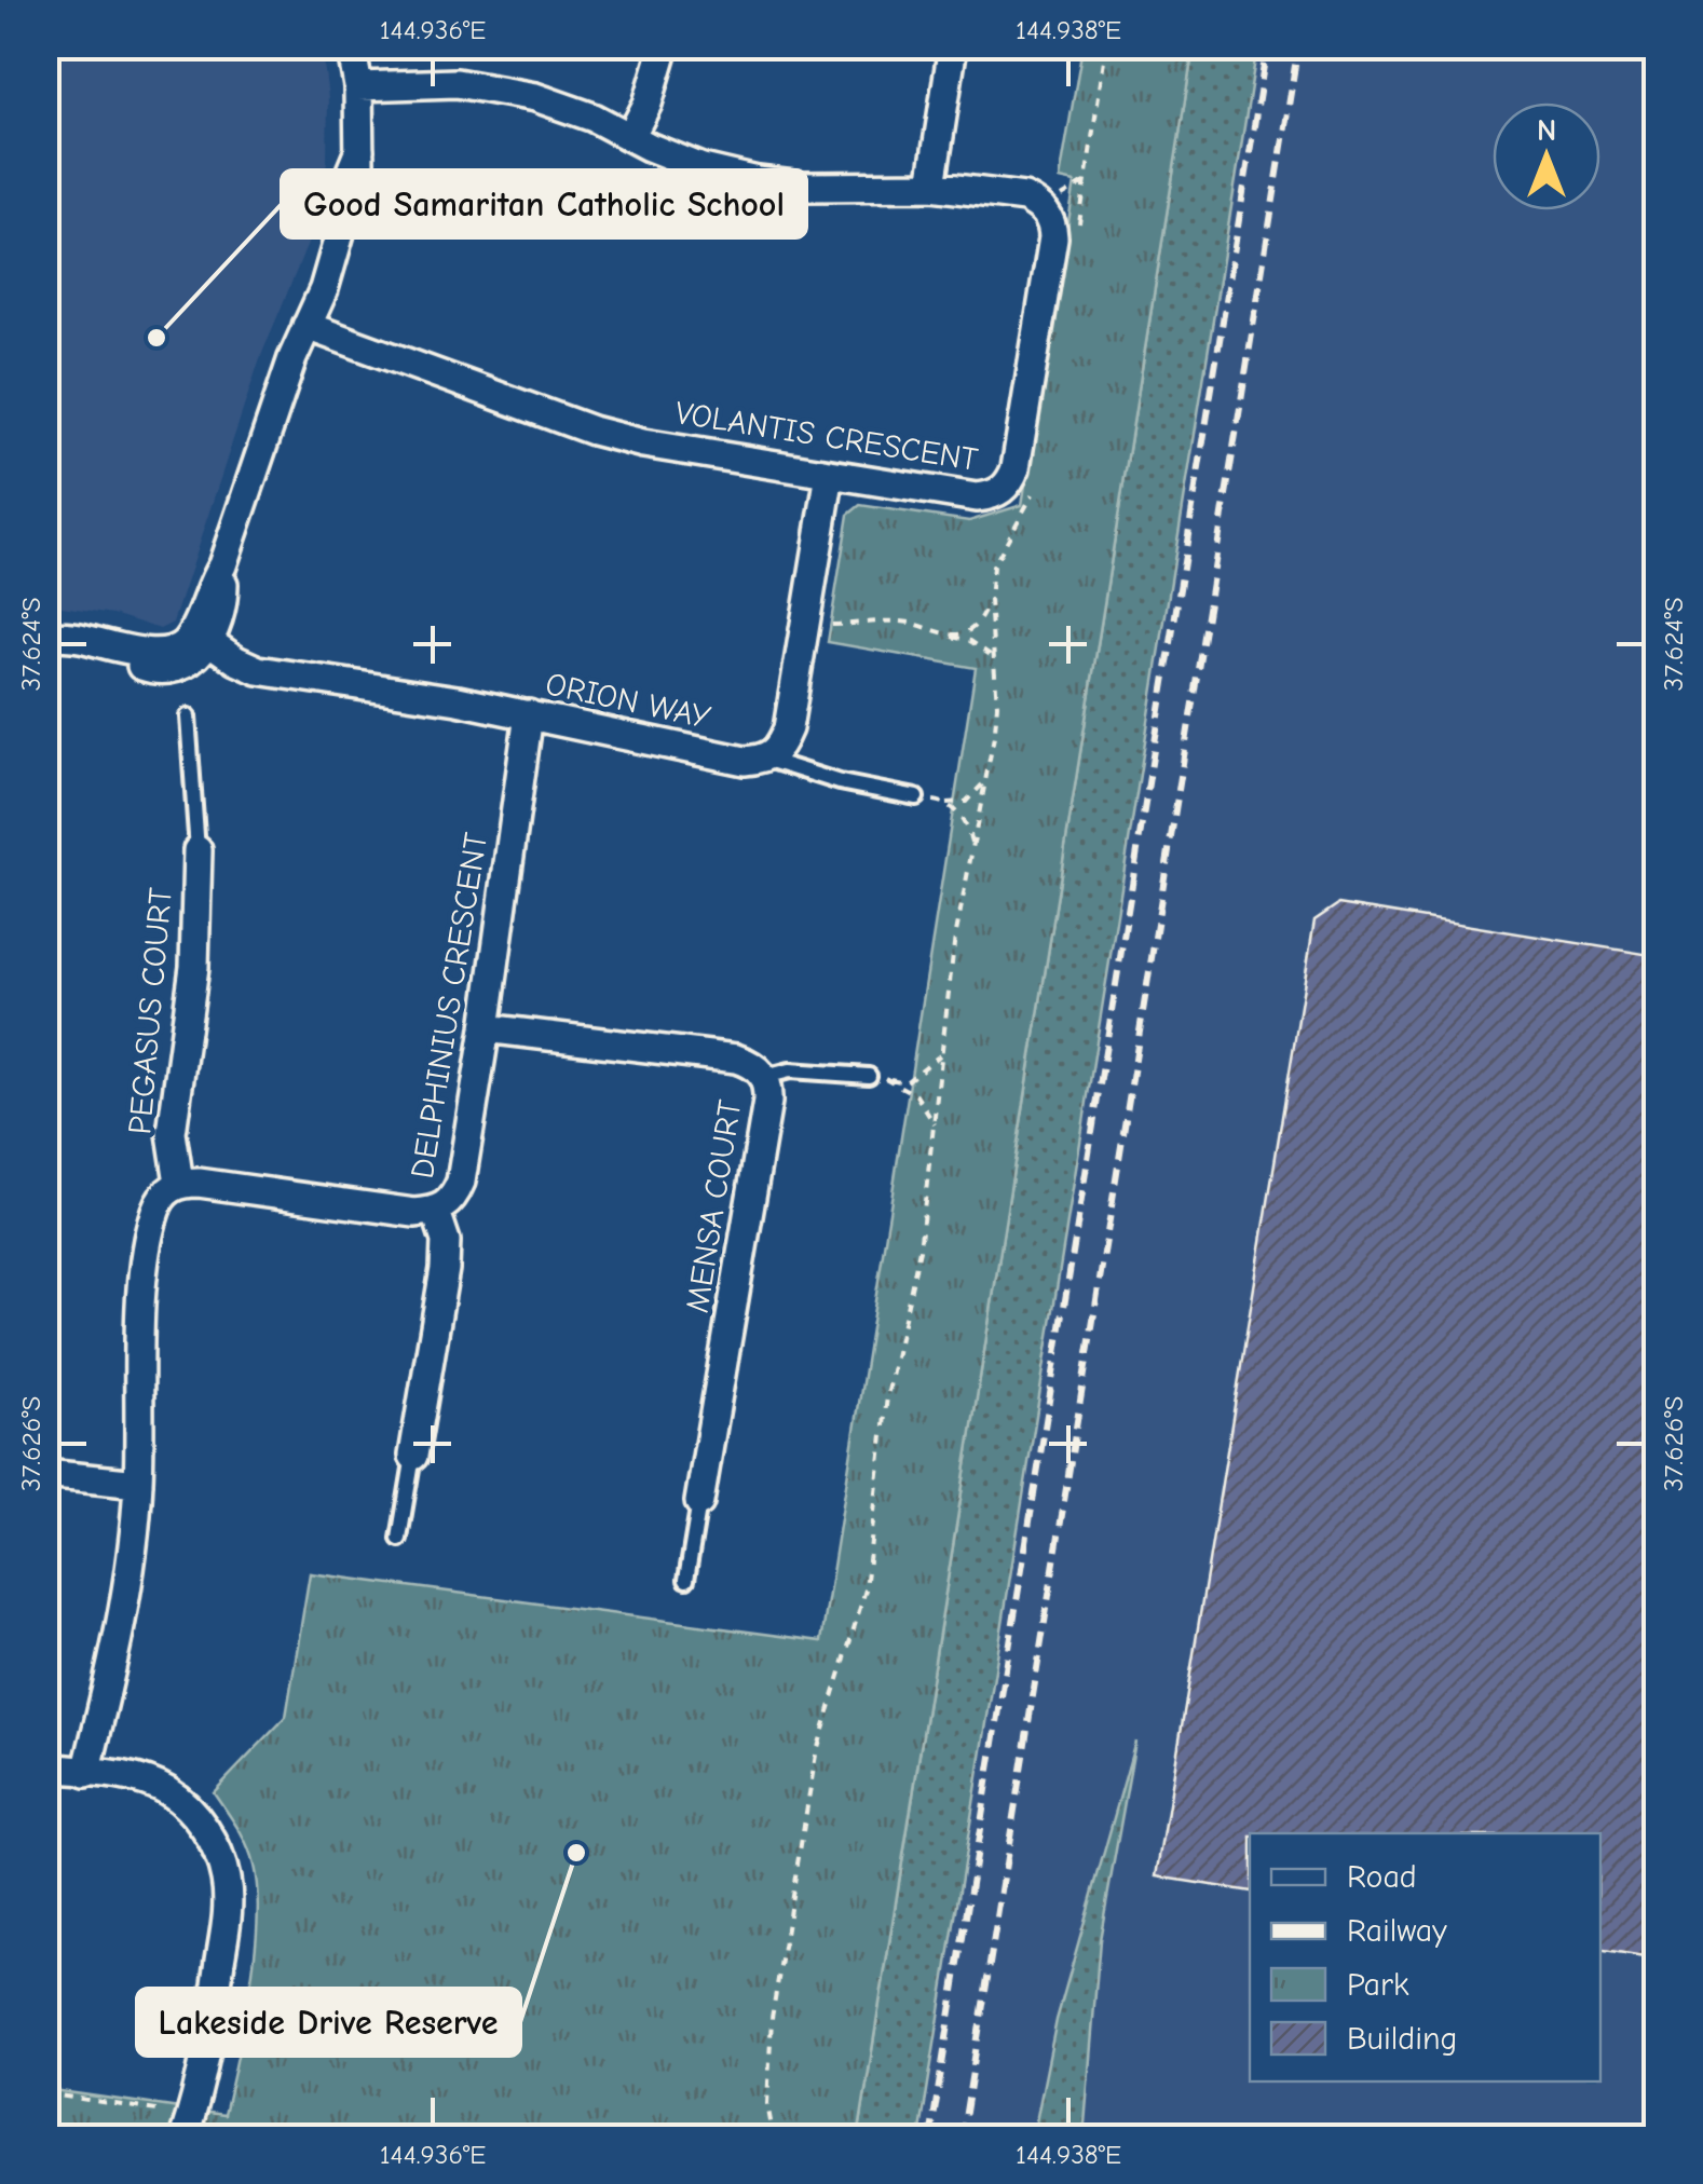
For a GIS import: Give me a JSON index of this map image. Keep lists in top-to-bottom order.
{
  "streets": {
    "street": [
      "VOLANTIS CRESCENT",
      "ORION WAY",
      "DELPHINIUS CRESCENT",
      "PEGASUS COURT",
      "MENSA COURT"
    ]
  },
  "crossings": [
    ["ORION WAY", "DELPHINIUS CRESCENT"],
    ["DELPHINIUS CRESCENT", "PEGASUS COURT"],
    ["DELPHINIUS CRESCENT", "MENSA COURT"]
  ],
  "places": ["Good Samaritan Catholic School", "Lakeside Drive Reserve"],
  "legend": [
    "Road",
    "Railway",
    "Park",
    "Building"
  ],
  "north": "top",
  "coordinates": [
    "144.936°E",
    "144.938°E",
    "37.624°S",
    "37.626°S"
  ]
}
